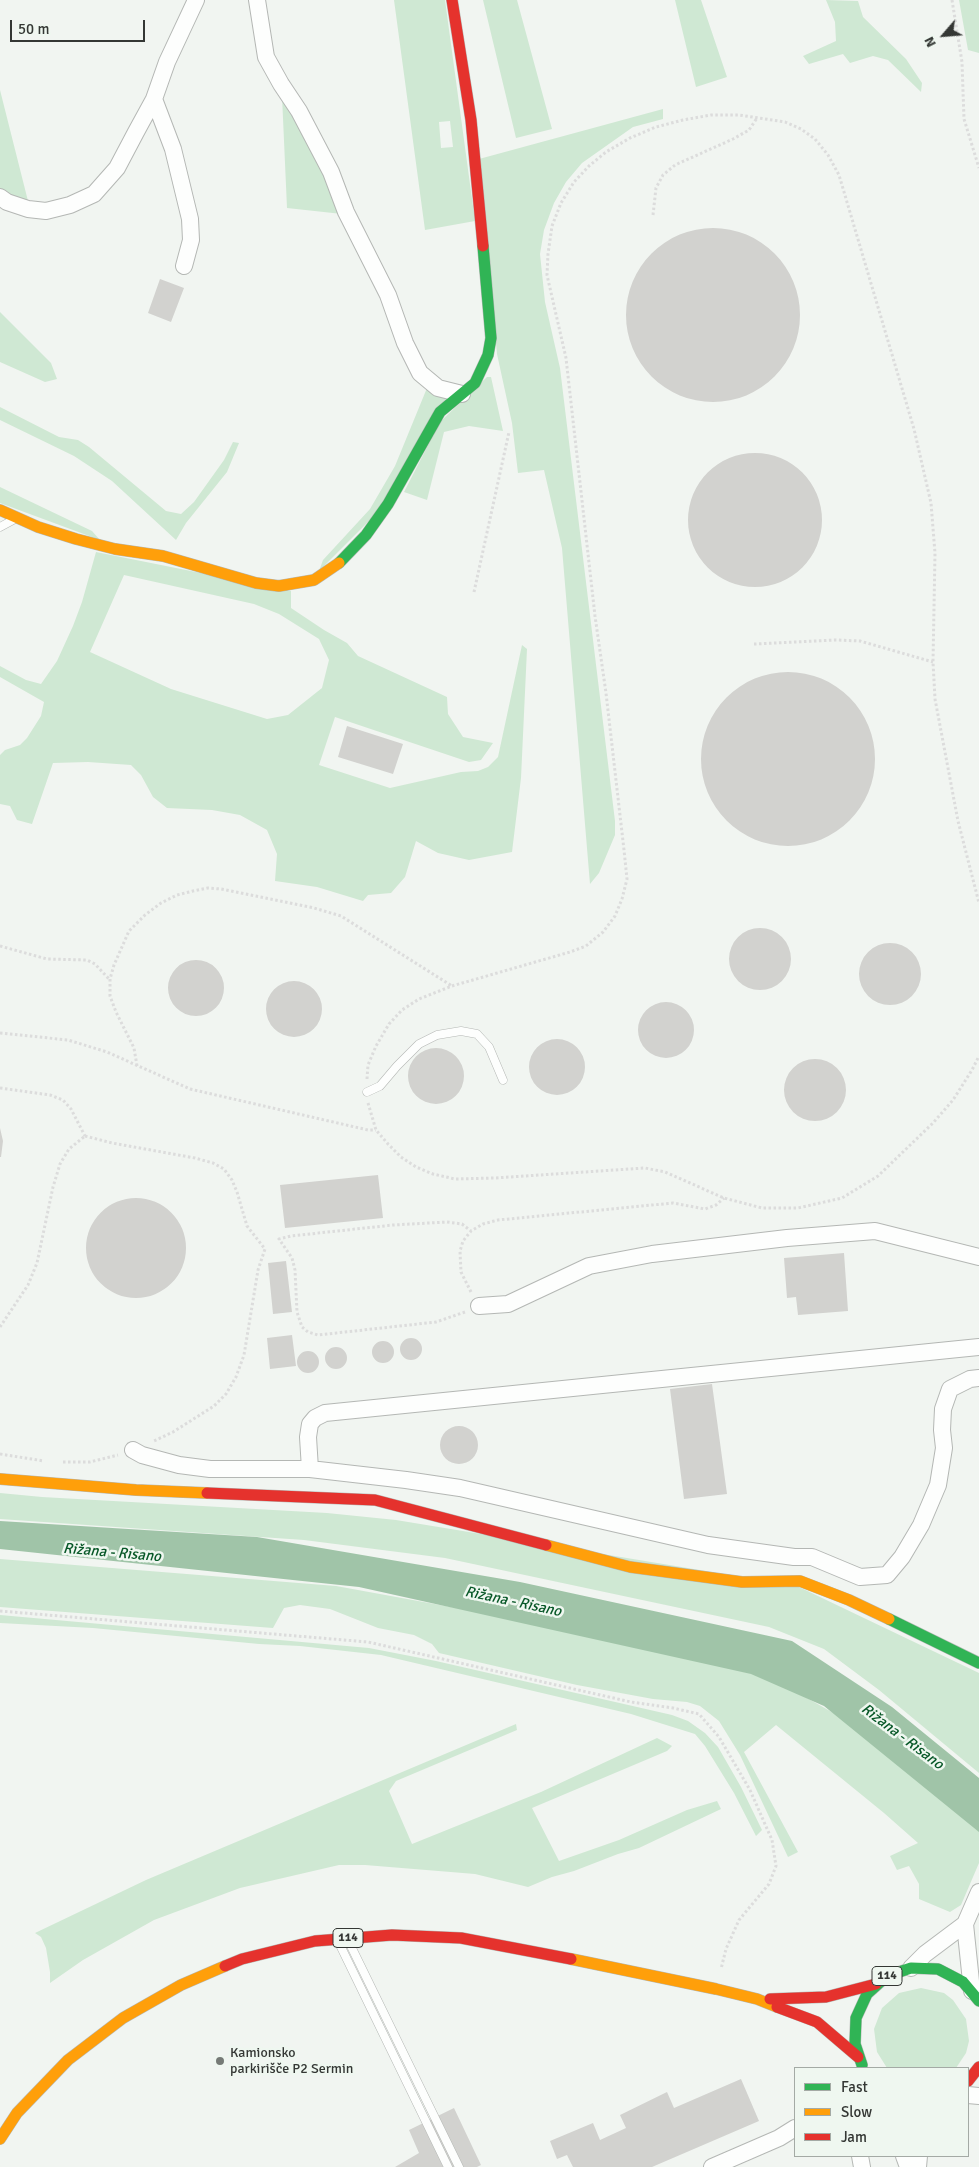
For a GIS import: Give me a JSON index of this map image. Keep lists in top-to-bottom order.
{
  "streets": {
    "street": ["114"]
  },
  "water": ["Rižana - Risano"],
  "places": ["Kamionsko parkirišče P2 Sermin"],
  "legend": ["Fast", "Slow", "Jam"],
  "scale_bar": "50 m",
  "north": "bottom left"
}
